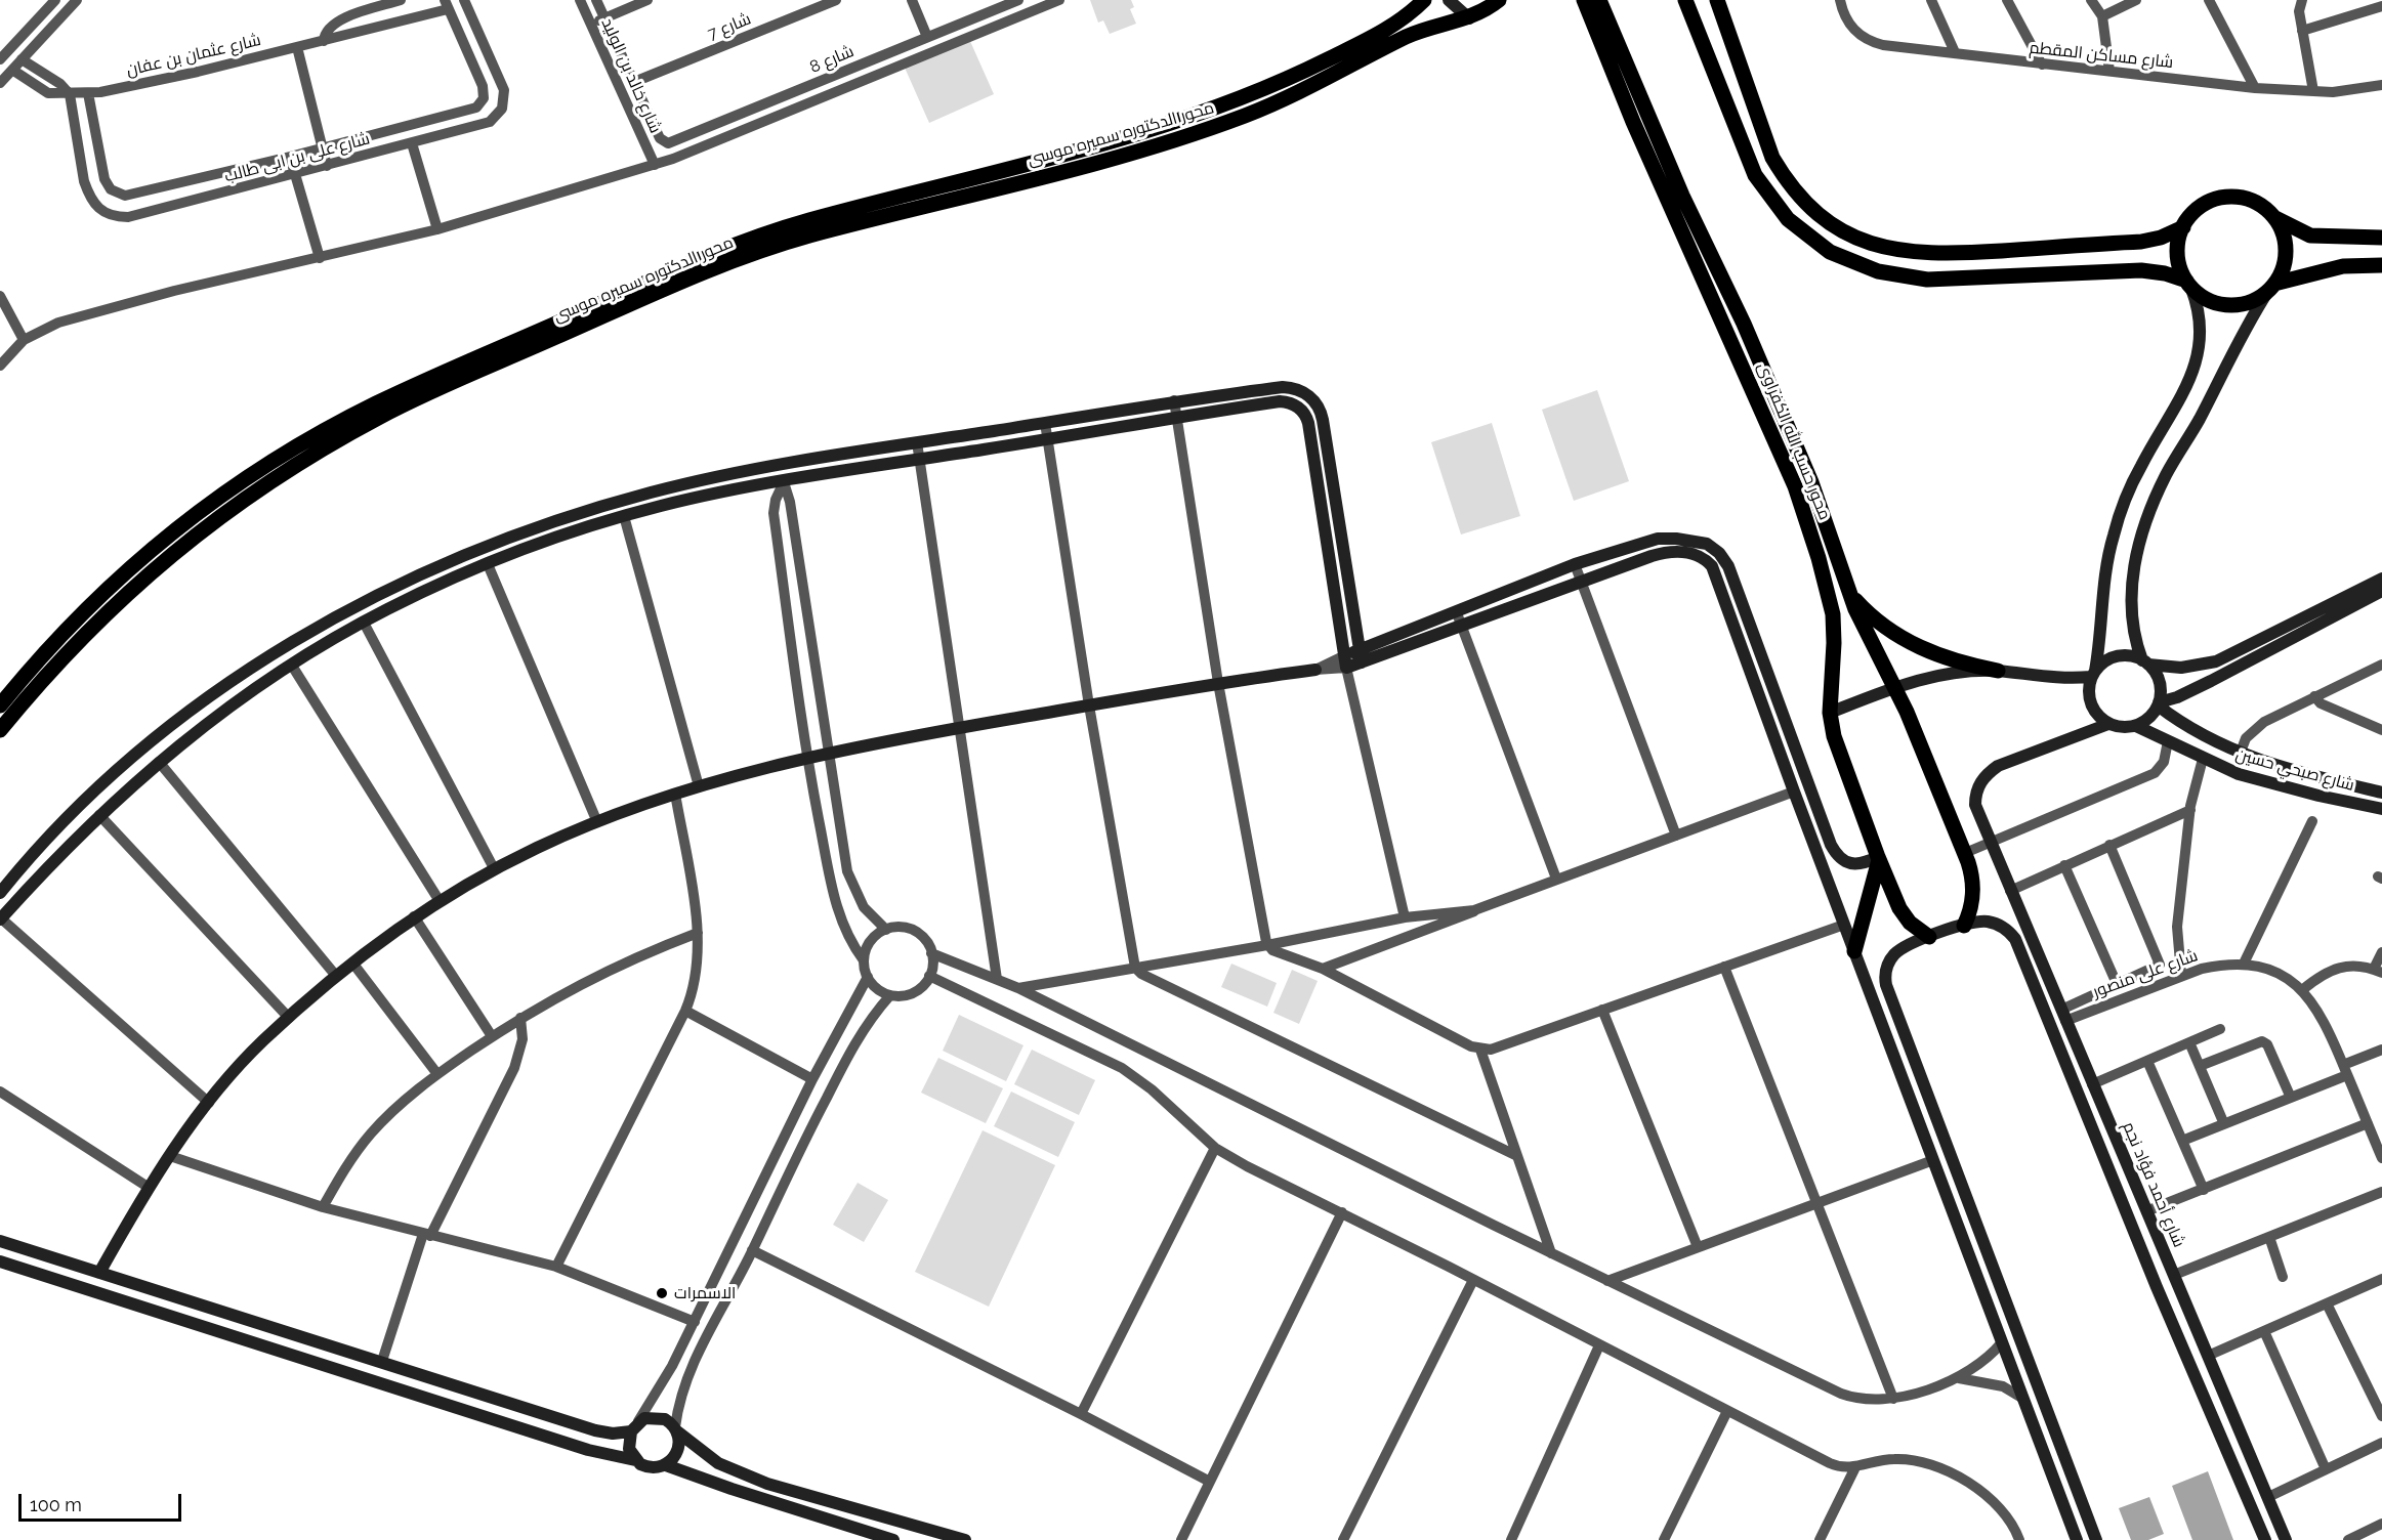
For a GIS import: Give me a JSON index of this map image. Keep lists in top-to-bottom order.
{
  "streets": {
    "main road": ["محور الدكتوره سميره موسى", "محور حسب الله الكفراوى"],
    "street": [
      "شارع 7",
      "شارع عثمان بن عفان",
      "شارع مساكن المقطم",
      "شارع 8",
      "شارع خالد بن الوليد",
      "شارع على بن ابى طالب",
      "شارع صبحي حسين",
      "شارع على منصور",
      "شارع أحمد فؤاد نجم"
    ]
  },
  "crossings": [
    ["شارع 7", "شارع خالد بن الوليد"],
    ["شارع عثمان بن عفان", "شارع على بن ابى طالب"],
    ["شارع 8", "شارع خالد بن الوليد"],
    ["محور حسب الله الكفراوى", "شارع أحمد فؤاد نجم"],
    ["شارع صبحي حسين", "شارع أحمد فؤاد نجم"],
    ["شارع على منصور", "شارع أحمد فؤاد نجم"]
  ],
  "places": ["الاسمرات"],
  "scale_bar": "100 m"
}
